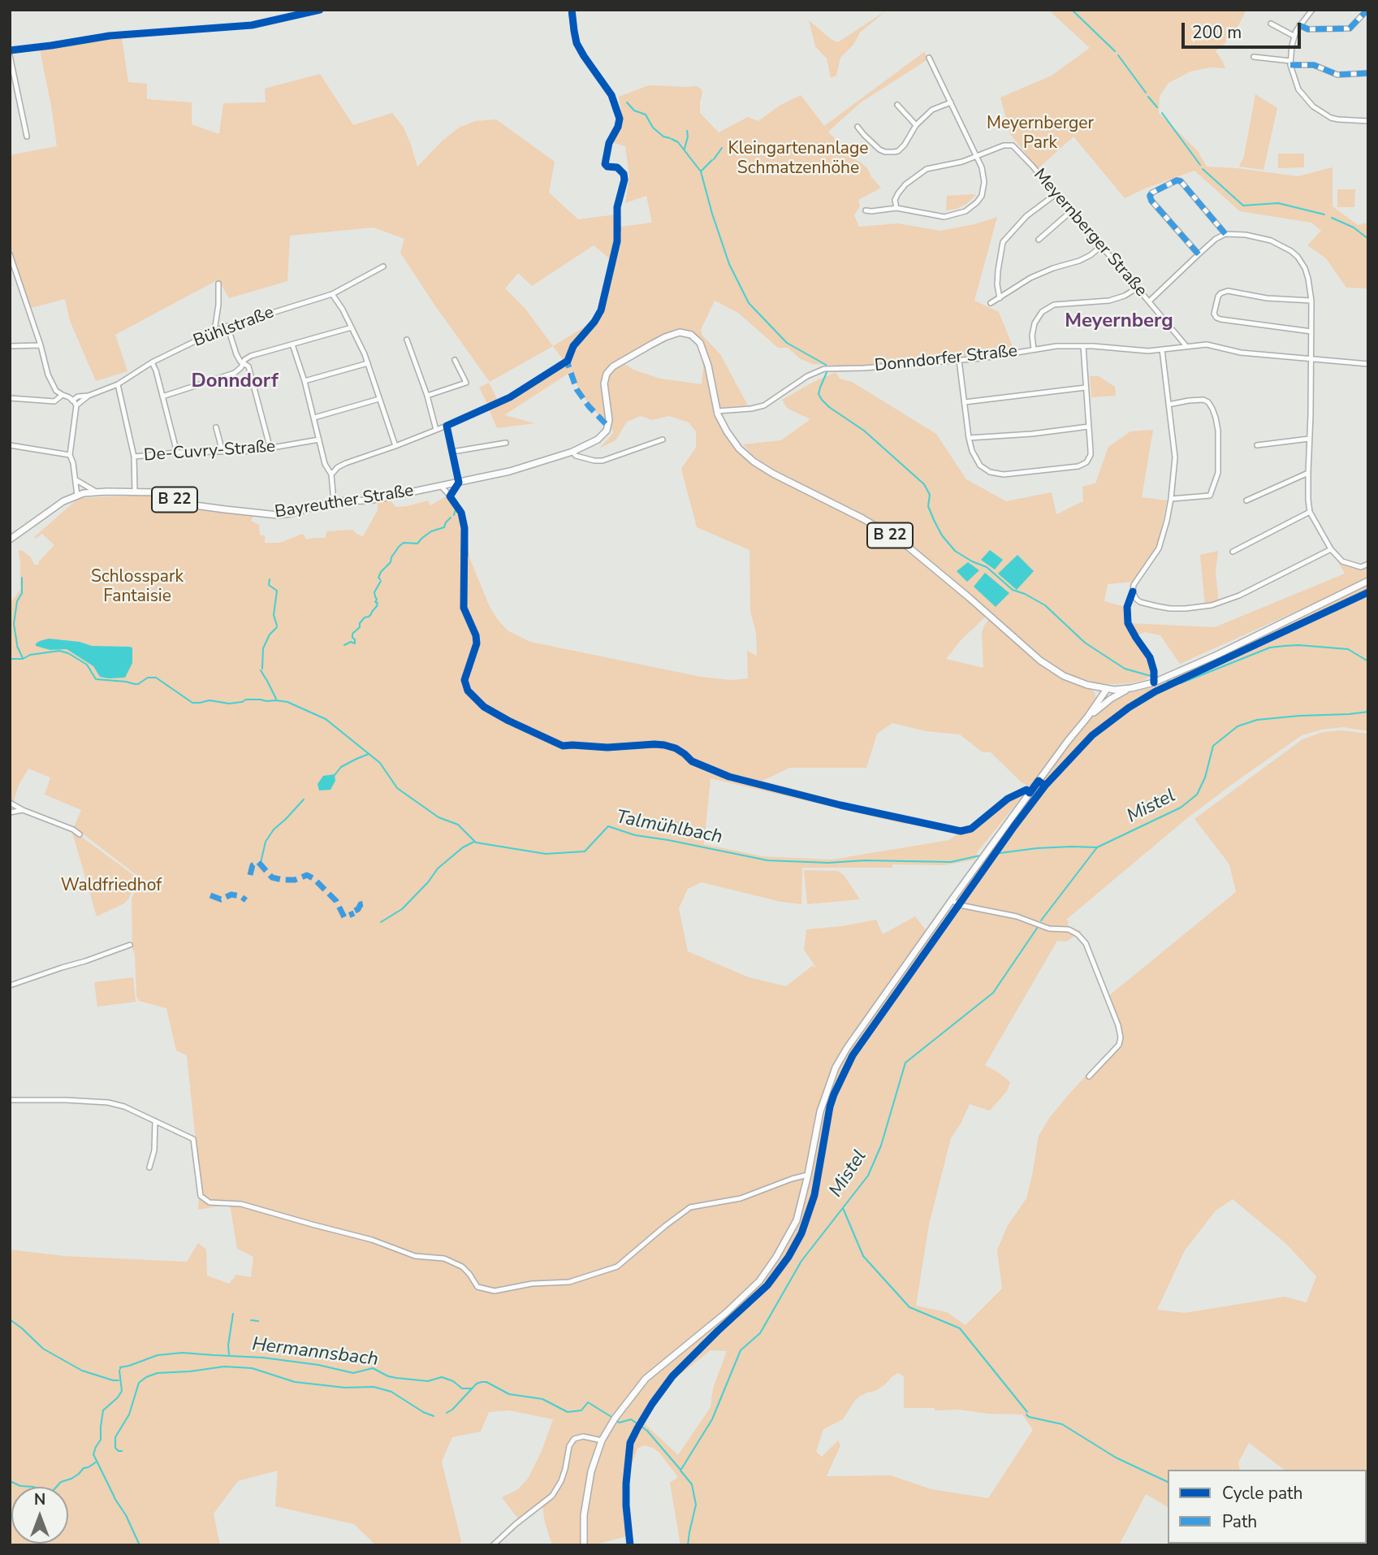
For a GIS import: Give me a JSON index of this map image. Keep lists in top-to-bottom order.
{
  "streets": {
    "main road": ["B 22", "Bayreuther Straße"],
    "street": [
      "Meyernberger Straße",
      "Bühlstraße",
      "Donndorfer Straße",
      "De-Cuvry-Straße"
    ]
  },
  "crossings": [
    ["Meyernberger Straße", "Donndorfer Straße"],
    ["Donndorfer Straße", "B 22"],
    ["B 22", "Bayreuther Straße"]
  ],
  "districts": ["Meyernberg", "Donndorf"],
  "water": ["Mistel", "Talmühlbach", "Hermannsbach"],
  "parks": [
    "Meyernberger Park",
    "Kleingartenanlage Schmatzenhöhe",
    "Schlosspark Fantaisie",
    "Waldfriedhof"
  ],
  "legend": ["Cycle path", "Path"],
  "scale_bar": "200 m",
  "north": "top"
}
